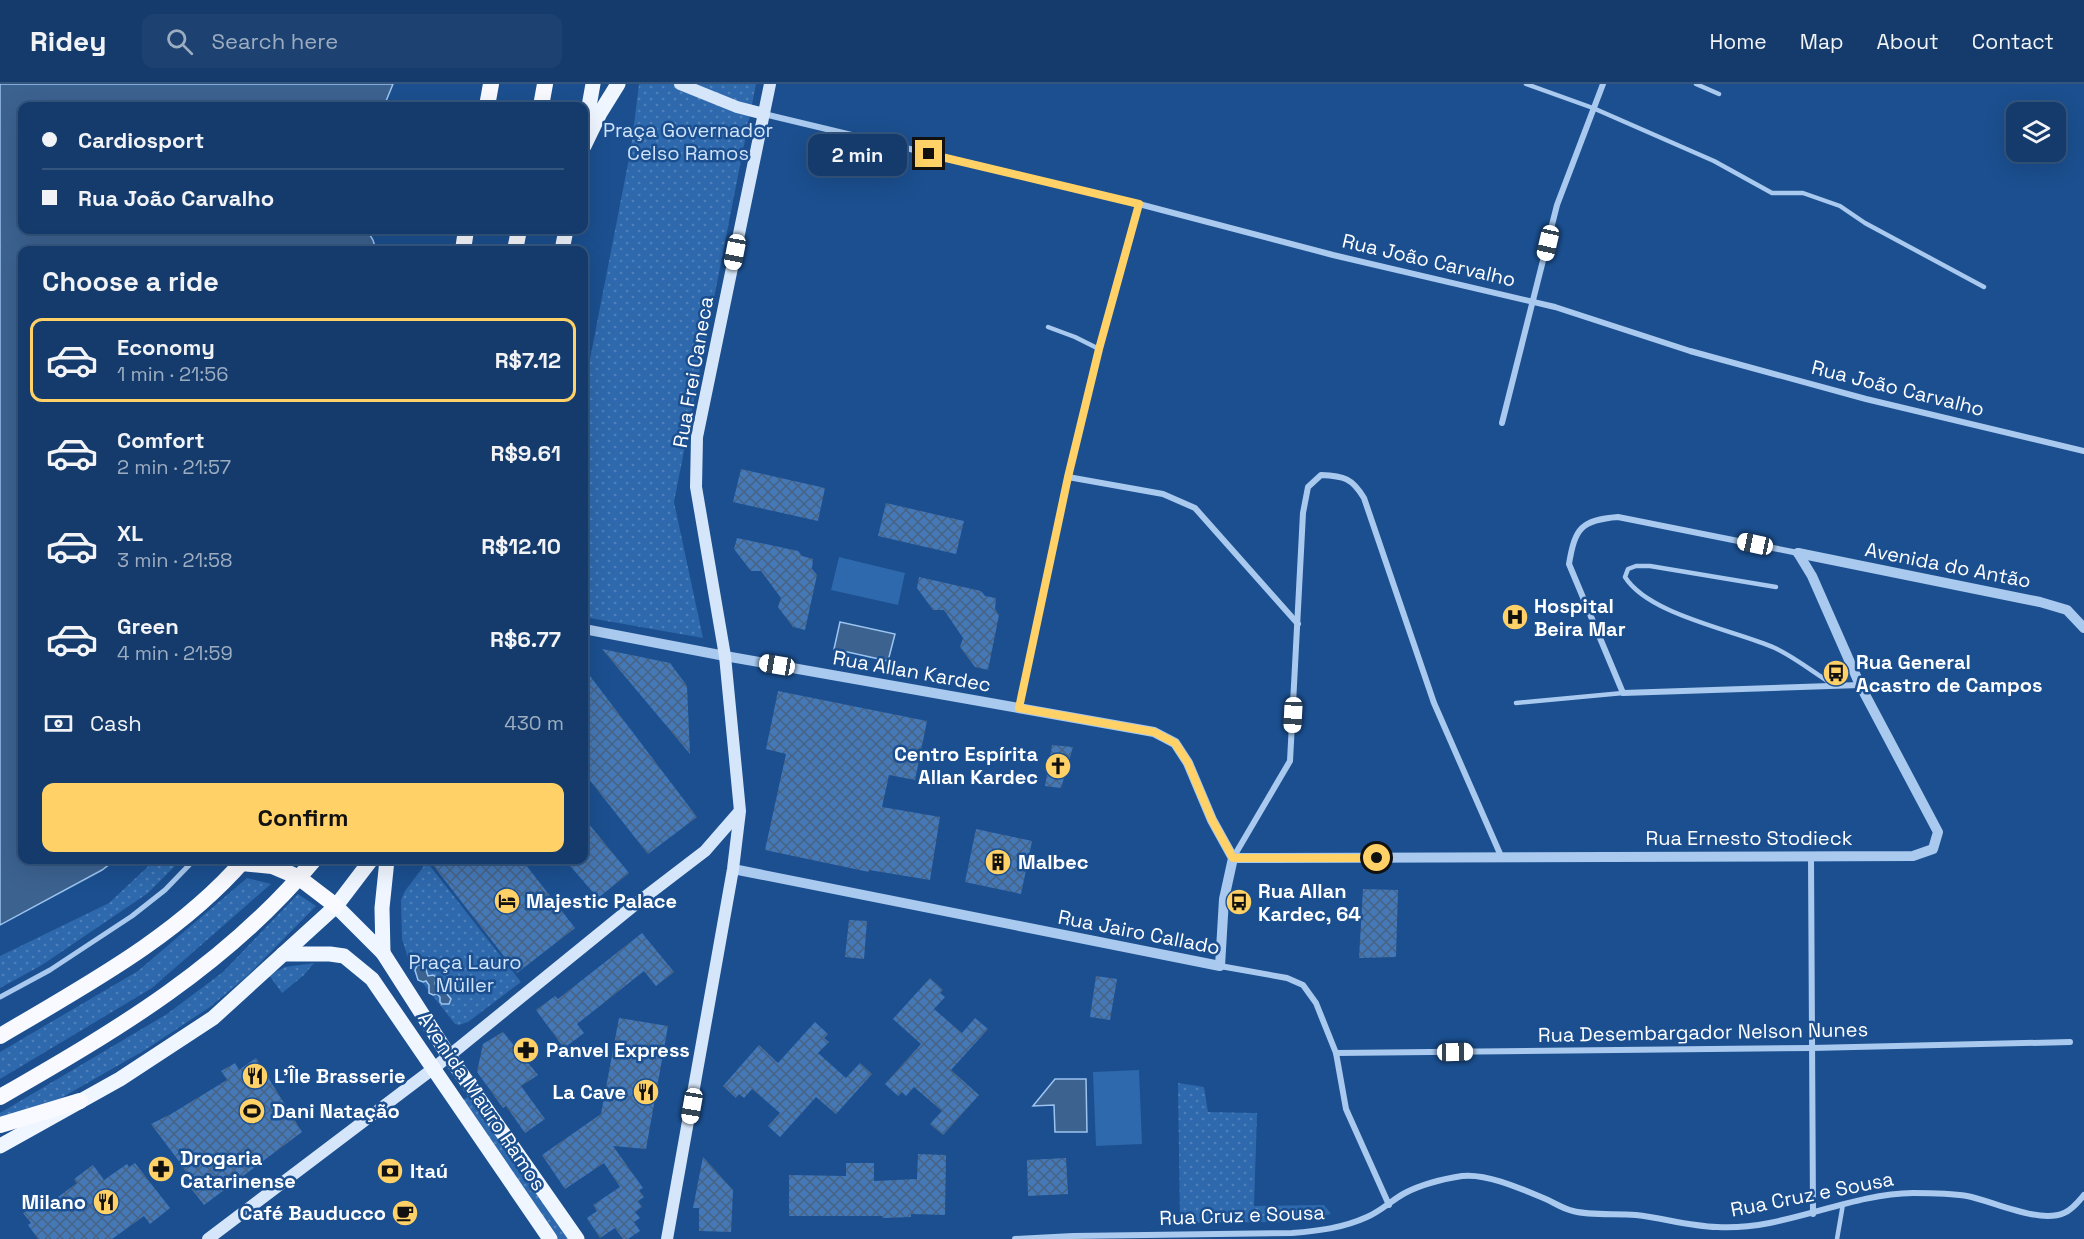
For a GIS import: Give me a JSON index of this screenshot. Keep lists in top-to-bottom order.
{
  "streets": {
    "main road": ["Rua Frei Caneca", "Avenida Mauro Ramos"],
    "street": [
      "Rua João Carvalho",
      "Avenida do Antão",
      "Rua Allan Kardec",
      "Rua Ernesto Stodieck",
      "Rua Jairo Callado",
      "Rua Desembargador Nelson Nunes",
      "Rua Cruz e Sousa"
    ]
  },
  "crossings": [
    ["Rua João Carvalho", "Rua Frei Caneca"],
    ["Rua Frei Caneca", "Rua Allan Kardec"],
    ["Rua Frei Caneca", "Rua Jairo Callado"],
    ["Avenida do Antão", "Rua Ernesto Stodieck"],
    ["Rua Allan Kardec", "Rua Ernesto Stodieck"],
    ["Rua Jairo Callado", "Rua Desembargador Nelson Nunes"],
    ["Rua Jairo Callado", "Rua Cruz e Sousa"]
  ],
  "parks": ["Praça Governador Celso Ramos", "Praça Lauro Müller"],
  "places": {
    "hospital": ["Hospital Beira Mar"],
    "bus stop": ["Rua General Acastro de Campos", "Rua Allan Kardec, 64"],
    "church": ["Centro Espírita Allan Kardec"],
    "building": ["Malbec"],
    "hotel": ["Majestic Palace"],
    "pharmacy": ["Panvel Express", "Drogaria Catarinense"],
    "restaurant": ["L'Île Brasserie", "La Cave", "Milano"],
    "sports": ["Dani Natação"],
    "bank": ["Itaú"],
    "cafe": ["Café Bauducco"]
  },
  "page": {
    "header": "Ridey",
    "search": "Search here",
    "nav": [
      "Home",
      "Map",
      "About",
      "Contact"
    ],
    "banner": ["Cardiosport", "Rua João Carvalho"],
    "bubble": "2 min",
    "heading": "Choose a ride",
    "list": [
      {
        "name": "Economy",
        "note": "1 min · 21:56",
        "value": "R$7.12"
      },
      {
        "name": "Comfort",
        "note": "2 min · 21:57",
        "value": "R$9.61"
      },
      {
        "name": "XL",
        "note": "3 min · 21:58",
        "value": "R$12.10"
      },
      {
        "name": "Green",
        "note": "4 min · 21:59",
        "value": "R$6.77"
      }
    ],
    "pay": ["Cash", "430 m"],
    "buttons": "Confirm"
  }
}
